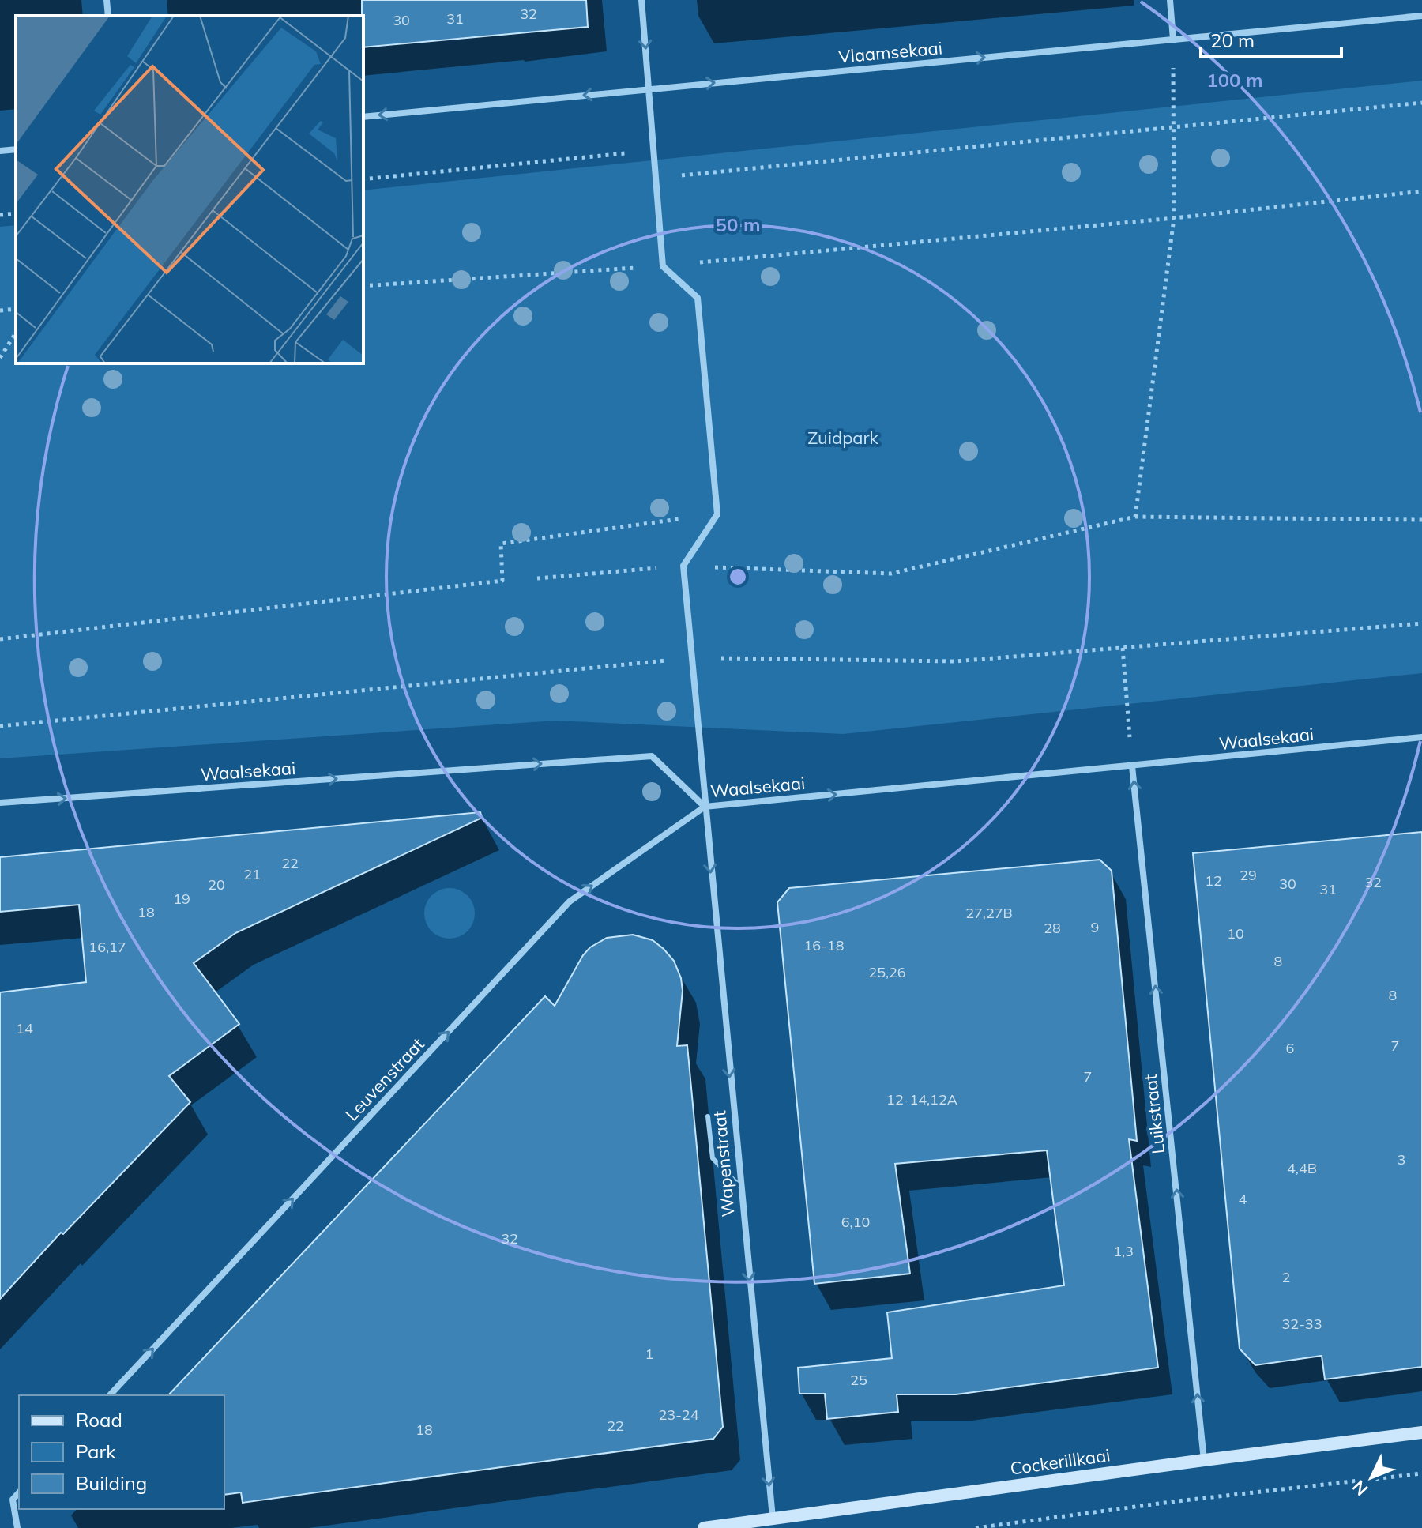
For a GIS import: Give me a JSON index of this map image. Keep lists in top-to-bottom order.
{
  "streets": {
    "street": [
      "Vlaamsekaai",
      "Waalsekaai",
      "Leuvenstraat",
      "Luikstraat",
      "Wapenstraat",
      "Cockerillkaai"
    ]
  },
  "crossings": [
    ["Waalsekaai", "Leuvenstraat"],
    ["Waalsekaai", "Luikstraat"],
    ["Waalsekaai", "Wapenstraat"],
    ["Leuvenstraat", "Wapenstraat"],
    ["Luikstraat", "Cockerillkaai"],
    ["Wapenstraat", "Cockerillkaai"]
  ],
  "one_way": [
    "Waalsekaai",
    "Leuvenstraat",
    "Luikstraat",
    "Wapenstraat"
  ],
  "parks": ["Zuidpark"],
  "house_numbers": [
    "32",
    "31",
    "30",
    "22",
    "21",
    "29",
    "12",
    "32",
    "30",
    "20",
    "31",
    "19",
    "18",
    "27,27B",
    "9",
    "28",
    "10",
    "16-18",
    "16,17",
    "8",
    "25,26",
    "8",
    "14",
    "7",
    "6",
    "7",
    "12-14,12A",
    "3",
    "4,4B",
    "4",
    "6,10",
    "32",
    "1,3",
    "2",
    "32-33",
    "1",
    "25",
    "23-24",
    "22",
    "18"
  ],
  "legend": ["Road", "Park", "Building"],
  "scale_bar": "20 m",
  "north": "bottom left",
  "rings": ["100 m", "50 m"]
}
